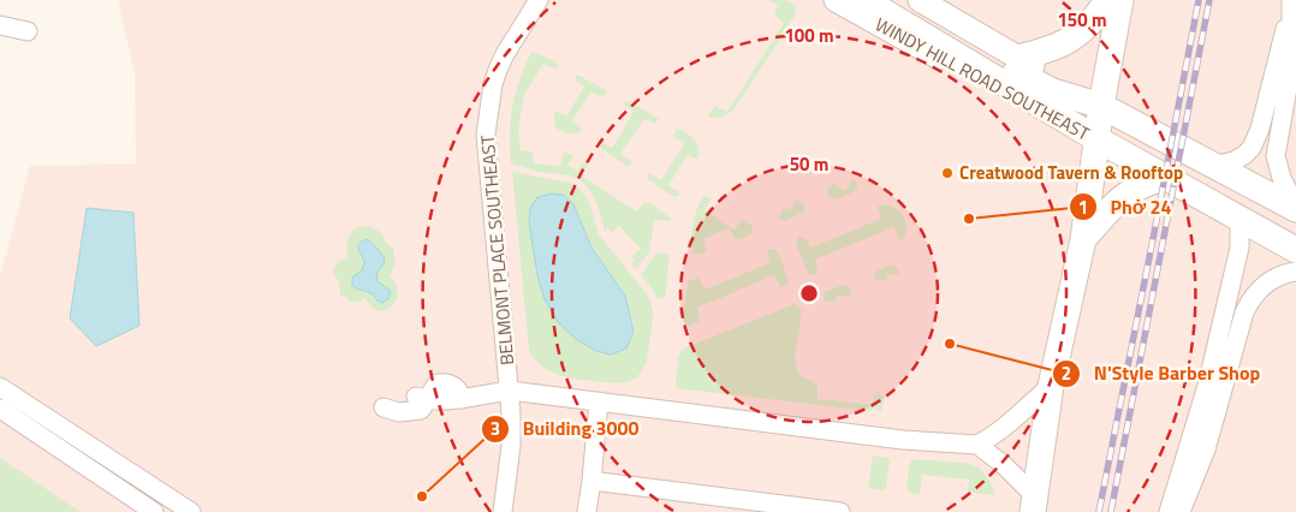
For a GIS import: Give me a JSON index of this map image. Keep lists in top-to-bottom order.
{
  "streets": {
    "main road": ["WINDY HILL ROAD SOUTHEAST"],
    "street": ["BELMONT PLACE SOUTHEAST"]
  },
  "places": [
    "Creatwood Tavern & Rooftop",
    "Phở 24",
    "N'Style Barber Shop",
    "Building 3000"
  ],
  "rings": ["150 m", "100 m", "50 m"]
}
